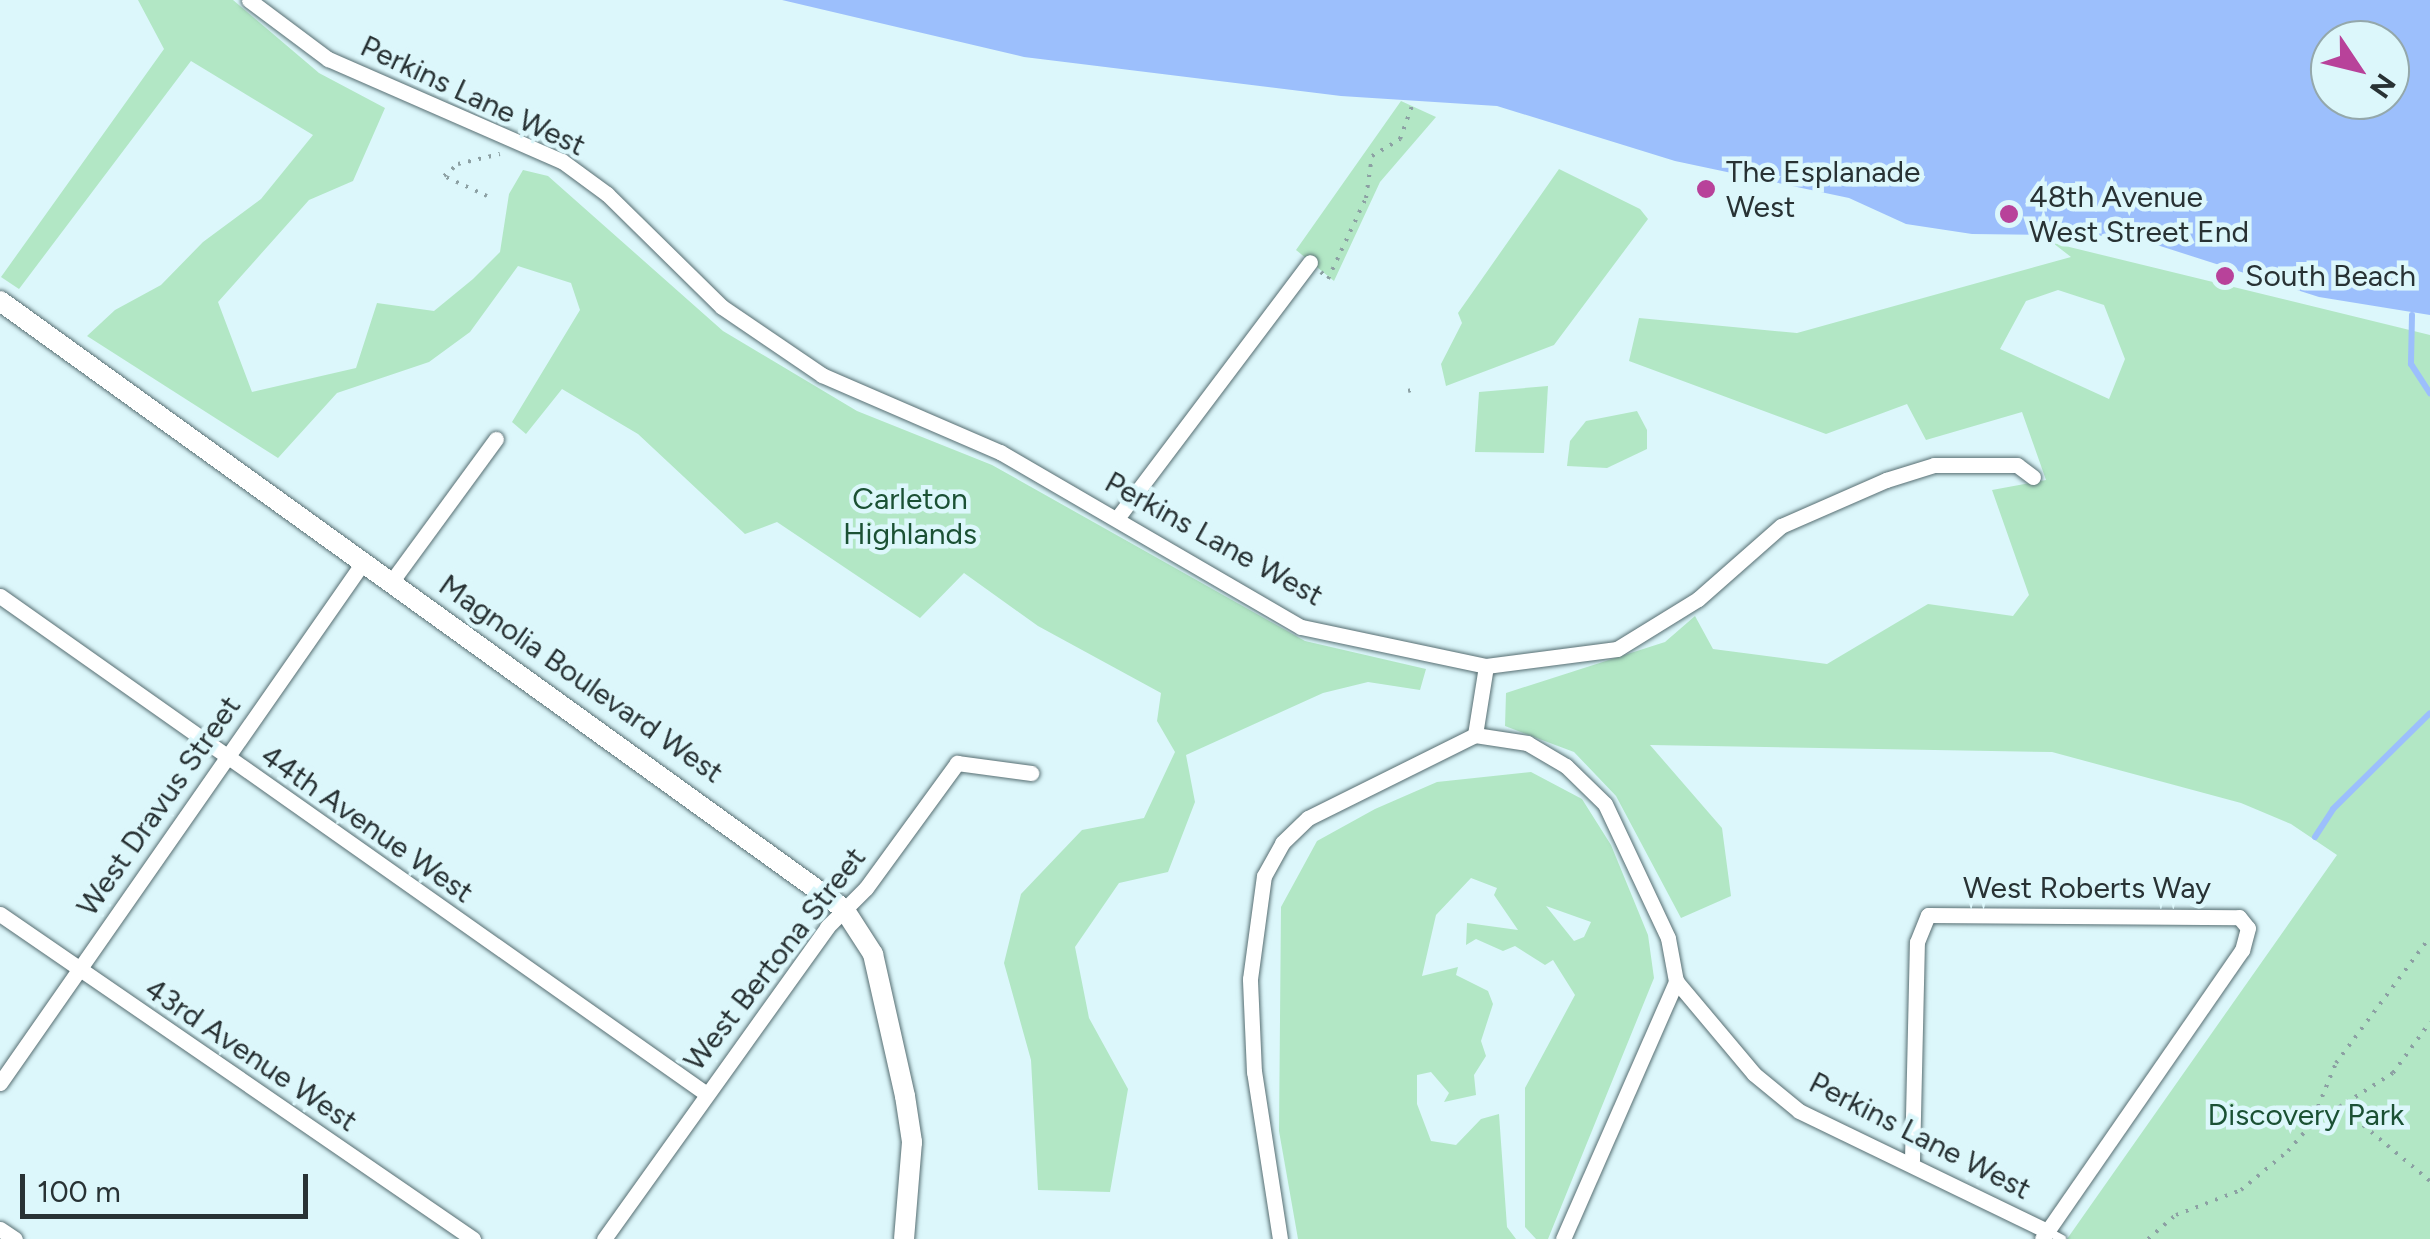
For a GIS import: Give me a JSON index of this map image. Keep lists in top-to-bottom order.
{
  "streets": {
    "street": [
      "Perkins Lane West",
      "Magnolia Boulevard West",
      "West Dravus Street",
      "44th Avenue West",
      "West Roberts Way",
      "West Bertona Street",
      "43rd Avenue West"
    ]
  },
  "crossings": [
    ["Perkins Lane West", "West Roberts Way"],
    ["Magnolia Boulevard West", "West Dravus Street"],
    ["Magnolia Boulevard West", "West Bertona Street"],
    ["West Dravus Street", "44th Avenue West"],
    ["West Dravus Street", "43rd Avenue West"],
    ["44th Avenue West", "West Bertona Street"]
  ],
  "parks": ["Carleton Highlands", "Discovery Park"],
  "places": ["The Esplanade West", "48th Avenue West Street End", "South Beach"],
  "scale_bar": "100 m",
  "north": "bottom right"
}
